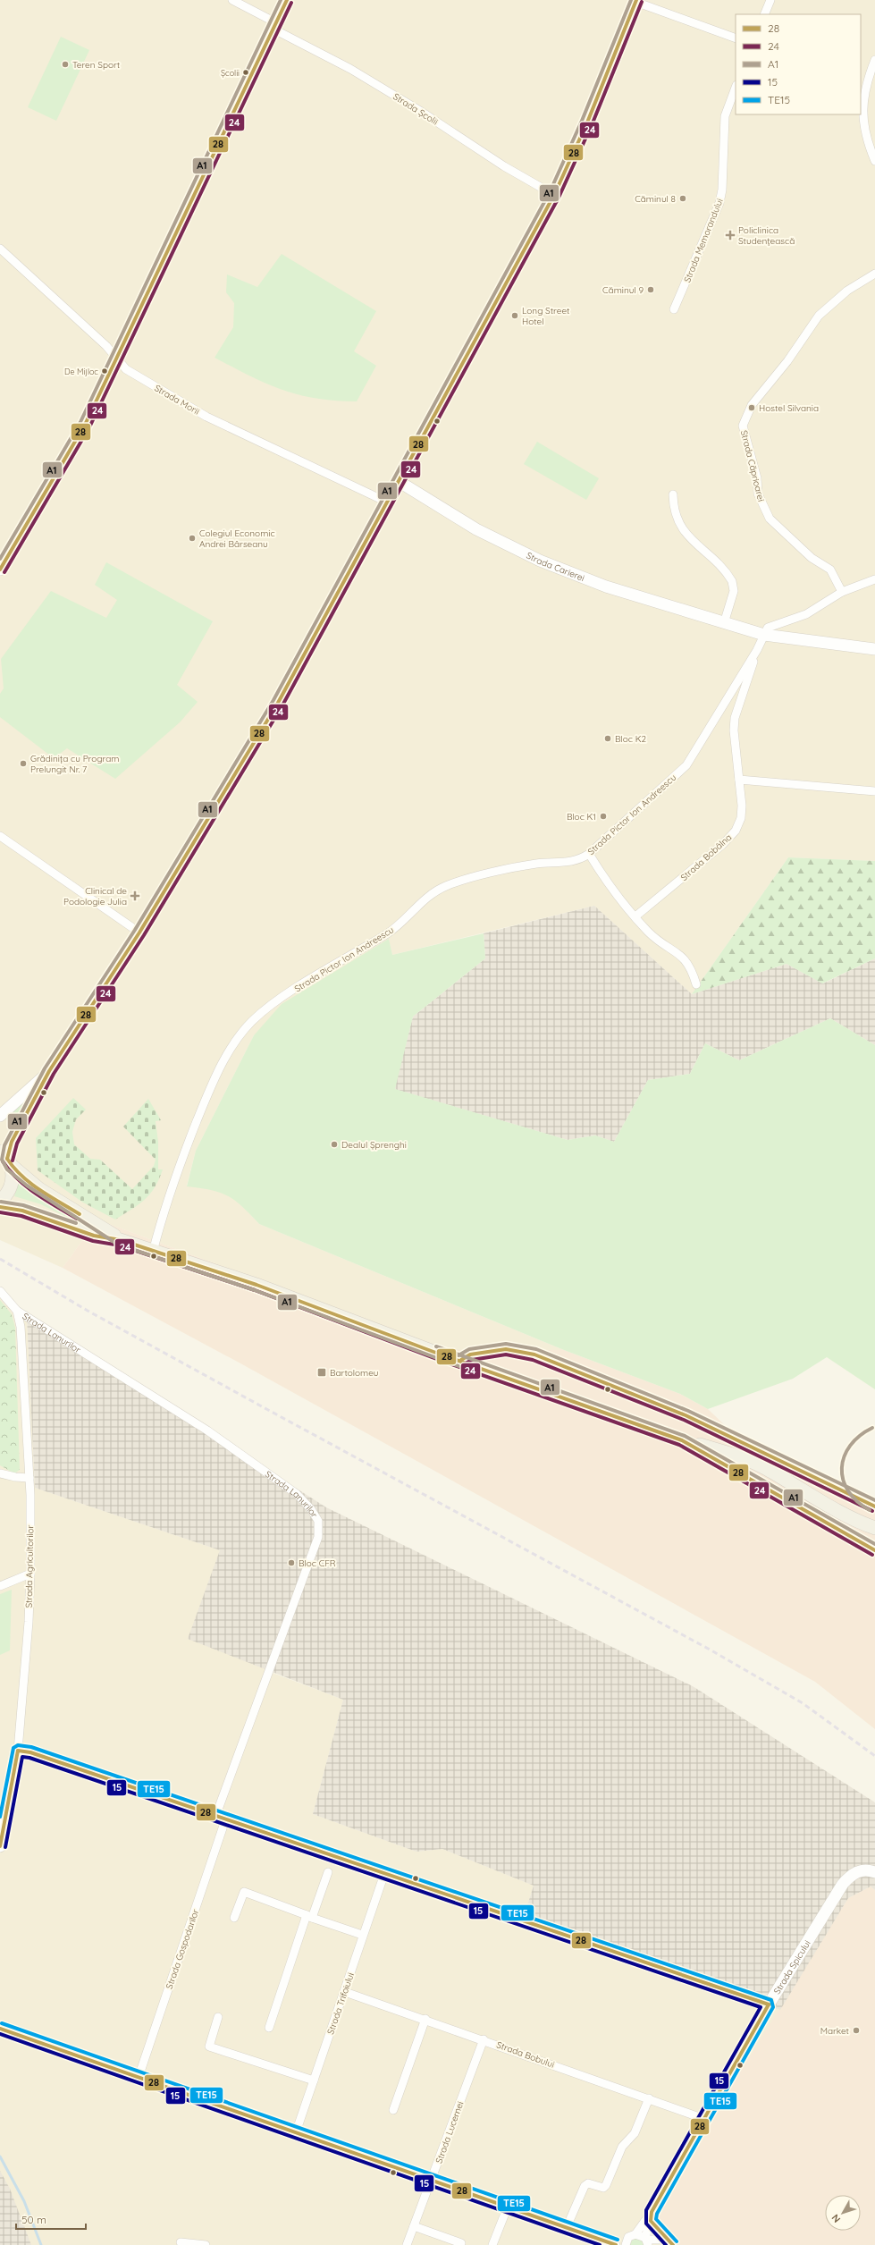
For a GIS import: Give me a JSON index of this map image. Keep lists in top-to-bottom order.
{
  "streets": {
    "main road": ["Strada Carierei", "Strada Agricultorilor", "Strada Spicului"],
    "street": [
      "Strada Școlii",
      "Strada Memorandului",
      "Strada Morii",
      "Strada Căprioarei",
      "Strada Pictor Ion Andreescu",
      "Strada Bobâlna",
      "Strada Lanurilor",
      "Strada Gospodarilor",
      "Strada Trifoiului",
      "Strada Bobului",
      "Strada Lucernei"
    ]
  },
  "crossings": [
    ["Strada Carierei", "Strada Pictor Ion Andreescu"],
    ["Strada Pictor Ion Andreescu", "Strada Bobâlna"],
    ["Strada Lanurilor", "Strada Agricultorilor"],
    ["Strada Lanurilor", "Strada Gospodarilor"],
    ["Strada Spicului", "Strada Bobului"],
    ["Strada Trifoiului", "Strada Bobului"],
    ["Strada Bobului", "Strada Lucernei"]
  ],
  "places": {
    "other": [
      "Teren Sport",
      "Școlii",
      "Căminul 8",
      "Căminul 9",
      "Long Street Hotel",
      "De Mijloc",
      "Hostel Silvania",
      "Colegiul Economic Andrei Bârseanu",
      "Bloc K2",
      "Grădinița cu Program Prelungit Nr. 7",
      "Bloc K1",
      "Dealul Șprenghi",
      "Bloc CFR",
      "Market"
    ],
    "health": ["Policlinica Studențească", "Clinical de Podologie Julia"],
    "transit": ["Bartolomeu"]
  },
  "lines": [
    "transit line 28",
    "transit line A1",
    "transit line 24",
    "transit line TE15",
    "transit line 15"
  ],
  "legend": [
    "28",
    "24",
    "A1",
    "15",
    "TE15"
  ],
  "scale_bar": "50 m",
  "north": "bottom left"
}
